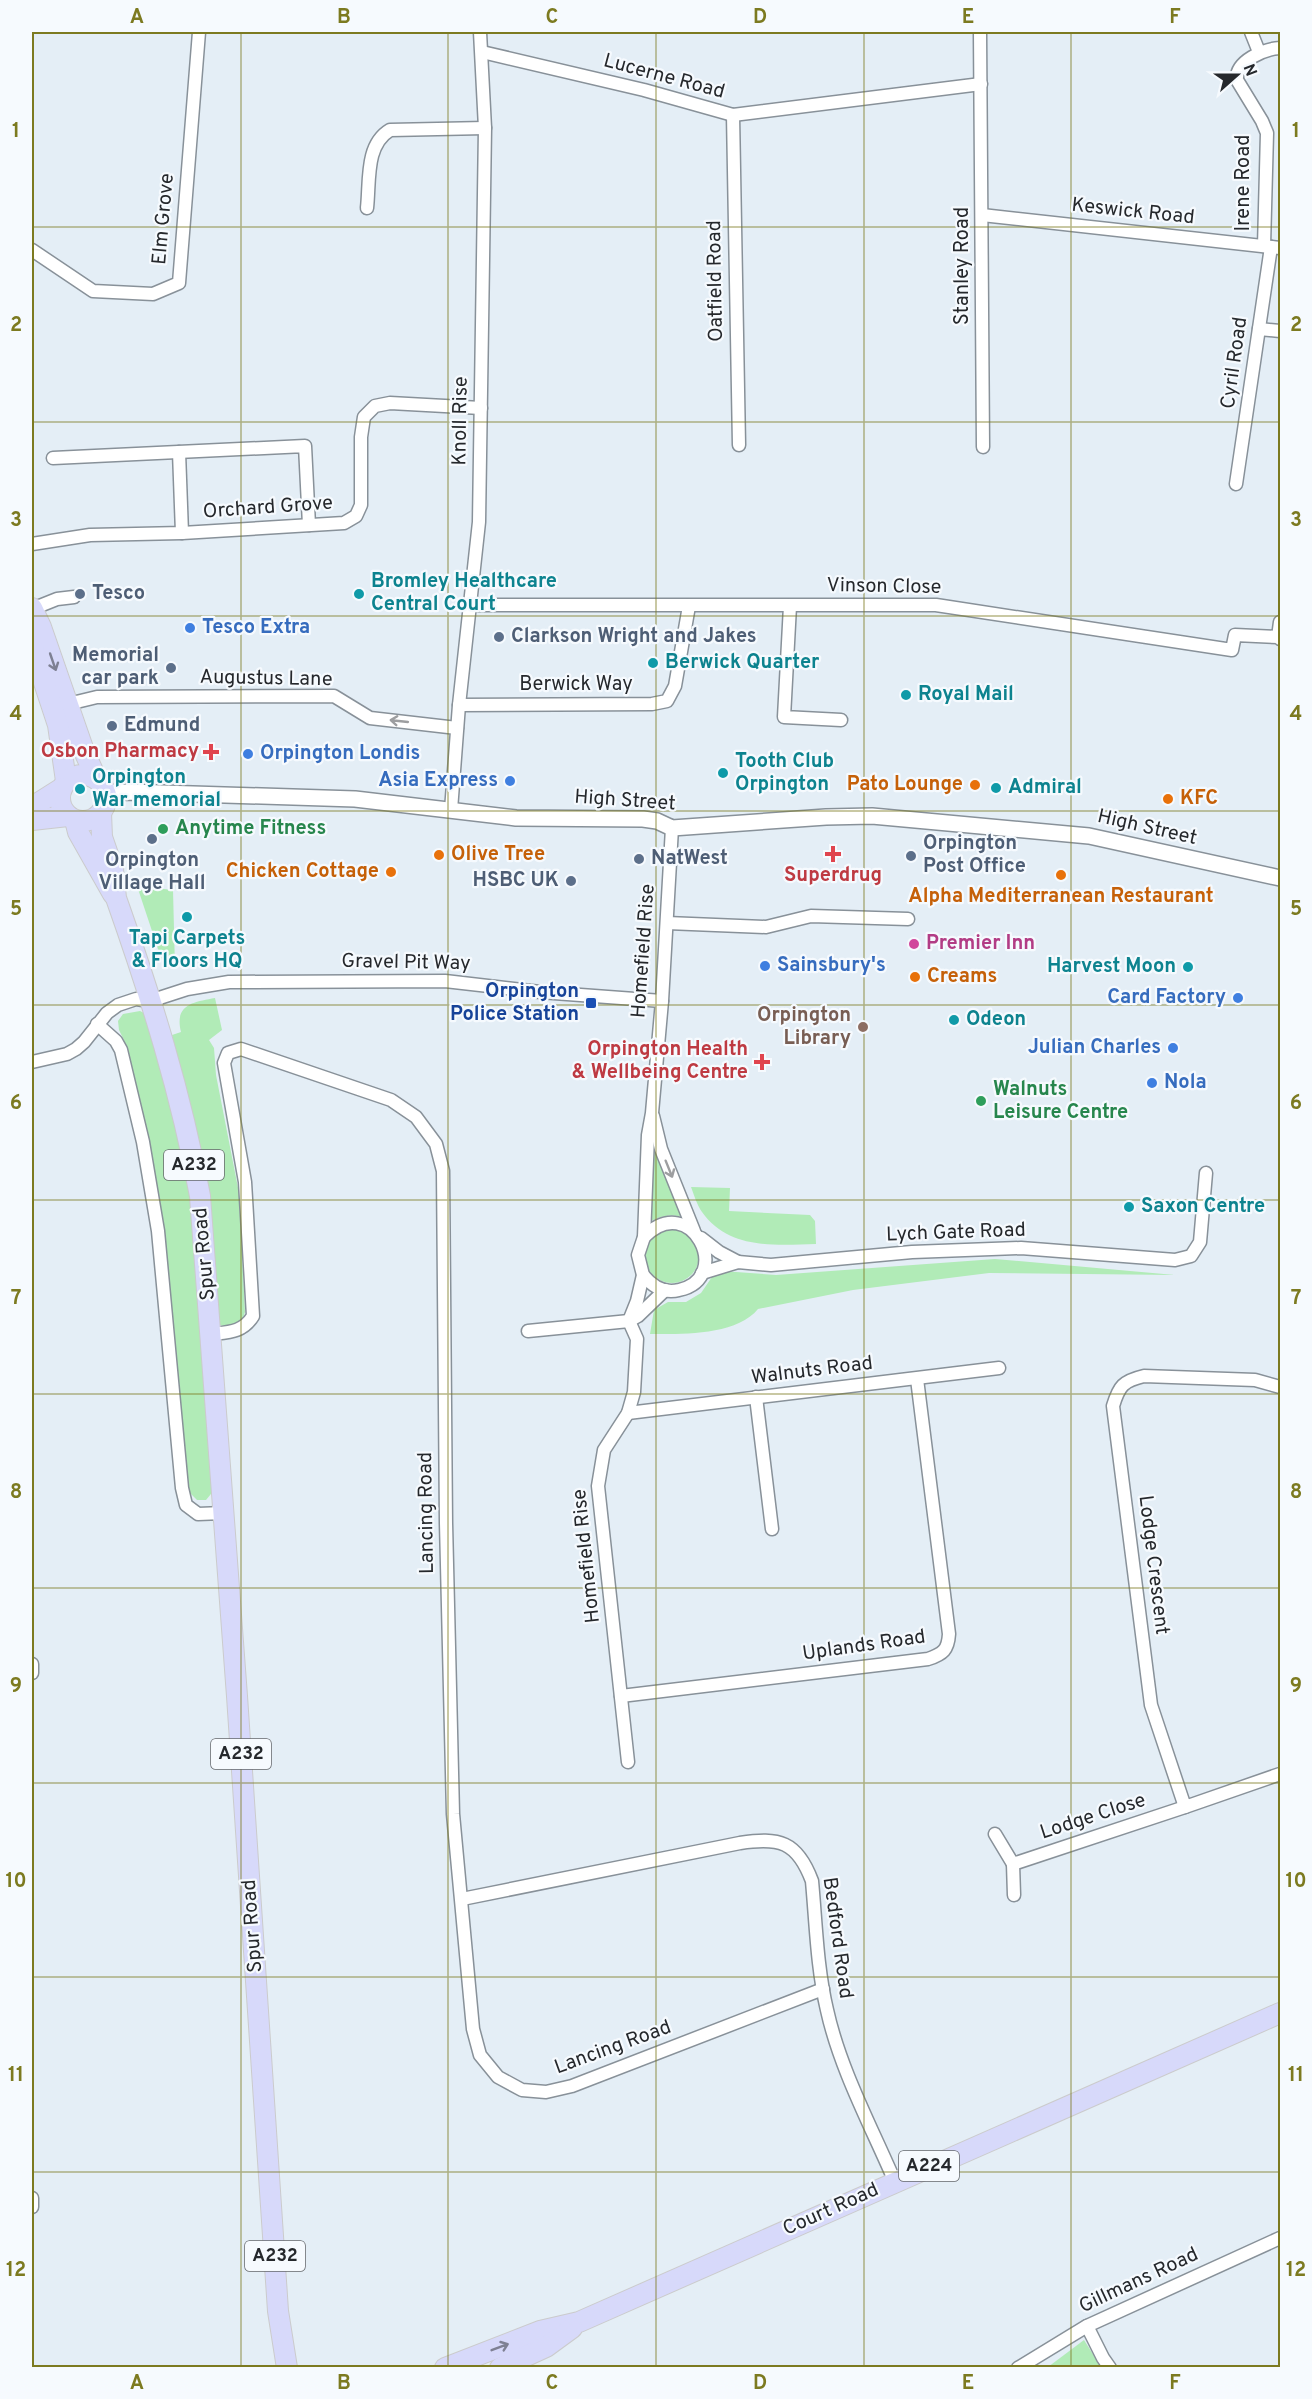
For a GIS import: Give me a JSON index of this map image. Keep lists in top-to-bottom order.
{
  "streets": {
    "main road": [
      "A232",
      "Spur Road",
      "A224",
      "Court Road"
    ],
    "street": [
      "Lucerne Road",
      "Irene Road",
      "Keswick Road",
      "Elm Grove",
      "Stanley Road",
      "Oatfield Road",
      "Cyril Road",
      "Knoll Rise",
      "Orchard Grove",
      "Vinson Close",
      "Augustus Lane",
      "Berwick Way",
      "High Street",
      "Homefield Rise",
      "Gravel Pit Way",
      "Lych Gate Road",
      "Walnuts Road",
      "Lancing Road",
      "Lodge Crescent",
      "Uplands Road",
      "Lodge Close",
      "Bedford Road",
      "Gillmans Road"
    ]
  },
  "crossings": [
    ["Lucerne Road", "Stanley Road"],
    ["Lucerne Road", "Oatfield Road"],
    ["Lucerne Road", "Knoll Rise"],
    ["Irene Road", "Keswick Road"],
    ["Irene Road", "Cyril Road"],
    ["Keswick Road", "Stanley Road"],
    ["Keswick Road", "Cyril Road"],
    ["Knoll Rise", "Orchard Grove"],
    ["Knoll Rise", "Vinson Close"],
    ["Knoll Rise", "Augustus Lane"],
    ["Knoll Rise", "Berwick Way"],
    ["Knoll Rise", "High Street"],
    ["Vinson Close", "Berwick Way"],
    ["High Street", "Homefield Rise"],
    ["High Street", "Spur Road"],
    ["Homefield Rise", "Gravel Pit Way"],
    ["Homefield Rise", "Lych Gate Road"],
    ["Homefield Rise", "Walnuts Road"],
    ["Homefield Rise", "Uplands Road"],
    ["Gravel Pit Way", "Spur Road"],
    ["Spur Road", "Lancing Road"],
    ["Walnuts Road", "Uplands Road"],
    ["Lancing Road", "Bedford Road"],
    ["Lodge Crescent", "Lodge Close"],
    ["Bedford Road", "Court Road"]
  ],
  "one_way": ["Augustus Lane"],
  "places": {
    "other": [
      "Tesco",
      "Bromley Healthcare Central Court",
      "Tesco Extra",
      "Clarkson Wright and Jakes",
      "Berwick Quarter",
      "Memorial car park",
      "Royal Mail",
      "Edmund",
      "Orpington Londis",
      "Tooth Club Orpington",
      "Asia Express",
      "Pato Lounge",
      "Admiral",
      "Orpington War memorial",
      "KFC",
      "Anytime Fitness",
      "Orpington Village Hall",
      "Olive Tree",
      "Orpington Post Office",
      "NatWest",
      "Chicken Cottage",
      "Alpha Mediterranean Restaurant",
      "HSBC UK",
      "Tapi Carpets & Floors HQ",
      "Premier Inn",
      "Sainsbury's",
      "Harvest Moon",
      "Creams",
      "Card Factory",
      "Odeon",
      "Orpington Library",
      "Julian Charles",
      "Nola",
      "Walnuts Leisure Centre",
      "Saxon Centre"
    ],
    "health": ["Osbon Pharmacy", "Superdrug", "Orpington Health & Wellbeing Centre"],
    "transit": ["Orpington Police Station"]
  },
  "north": "right",
  "grid": {
    "columns": [
      "A",
      "B",
      "C",
      "D",
      "E",
      "F"
    ],
    "rows": [
      "1",
      "2",
      "3",
      "4",
      "5",
      "6",
      "7",
      "8",
      "9",
      "10",
      "11",
      "12"
    ]
  }
}
